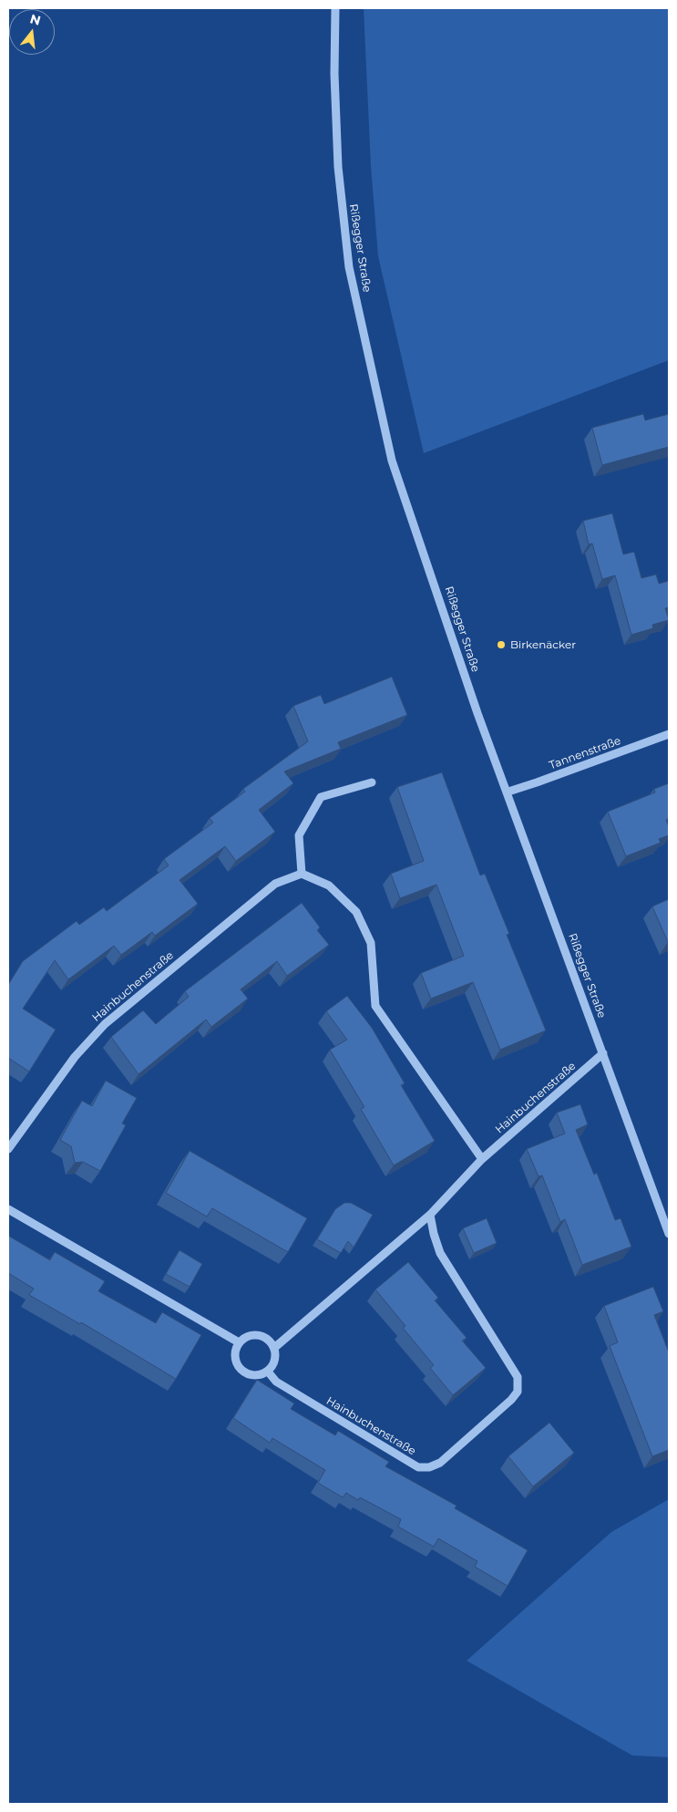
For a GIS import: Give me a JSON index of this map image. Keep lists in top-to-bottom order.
{
  "streets": {
    "street": ["Rißegger Straße", "Tannenstraße", "Hainbuchenstraße"]
  },
  "crossings": [
    ["Rißegger Straße", "Tannenstraße"],
    ["Rißegger Straße", "Hainbuchenstraße"]
  ],
  "places": ["Birkenäcker"],
  "north": "top"
}
